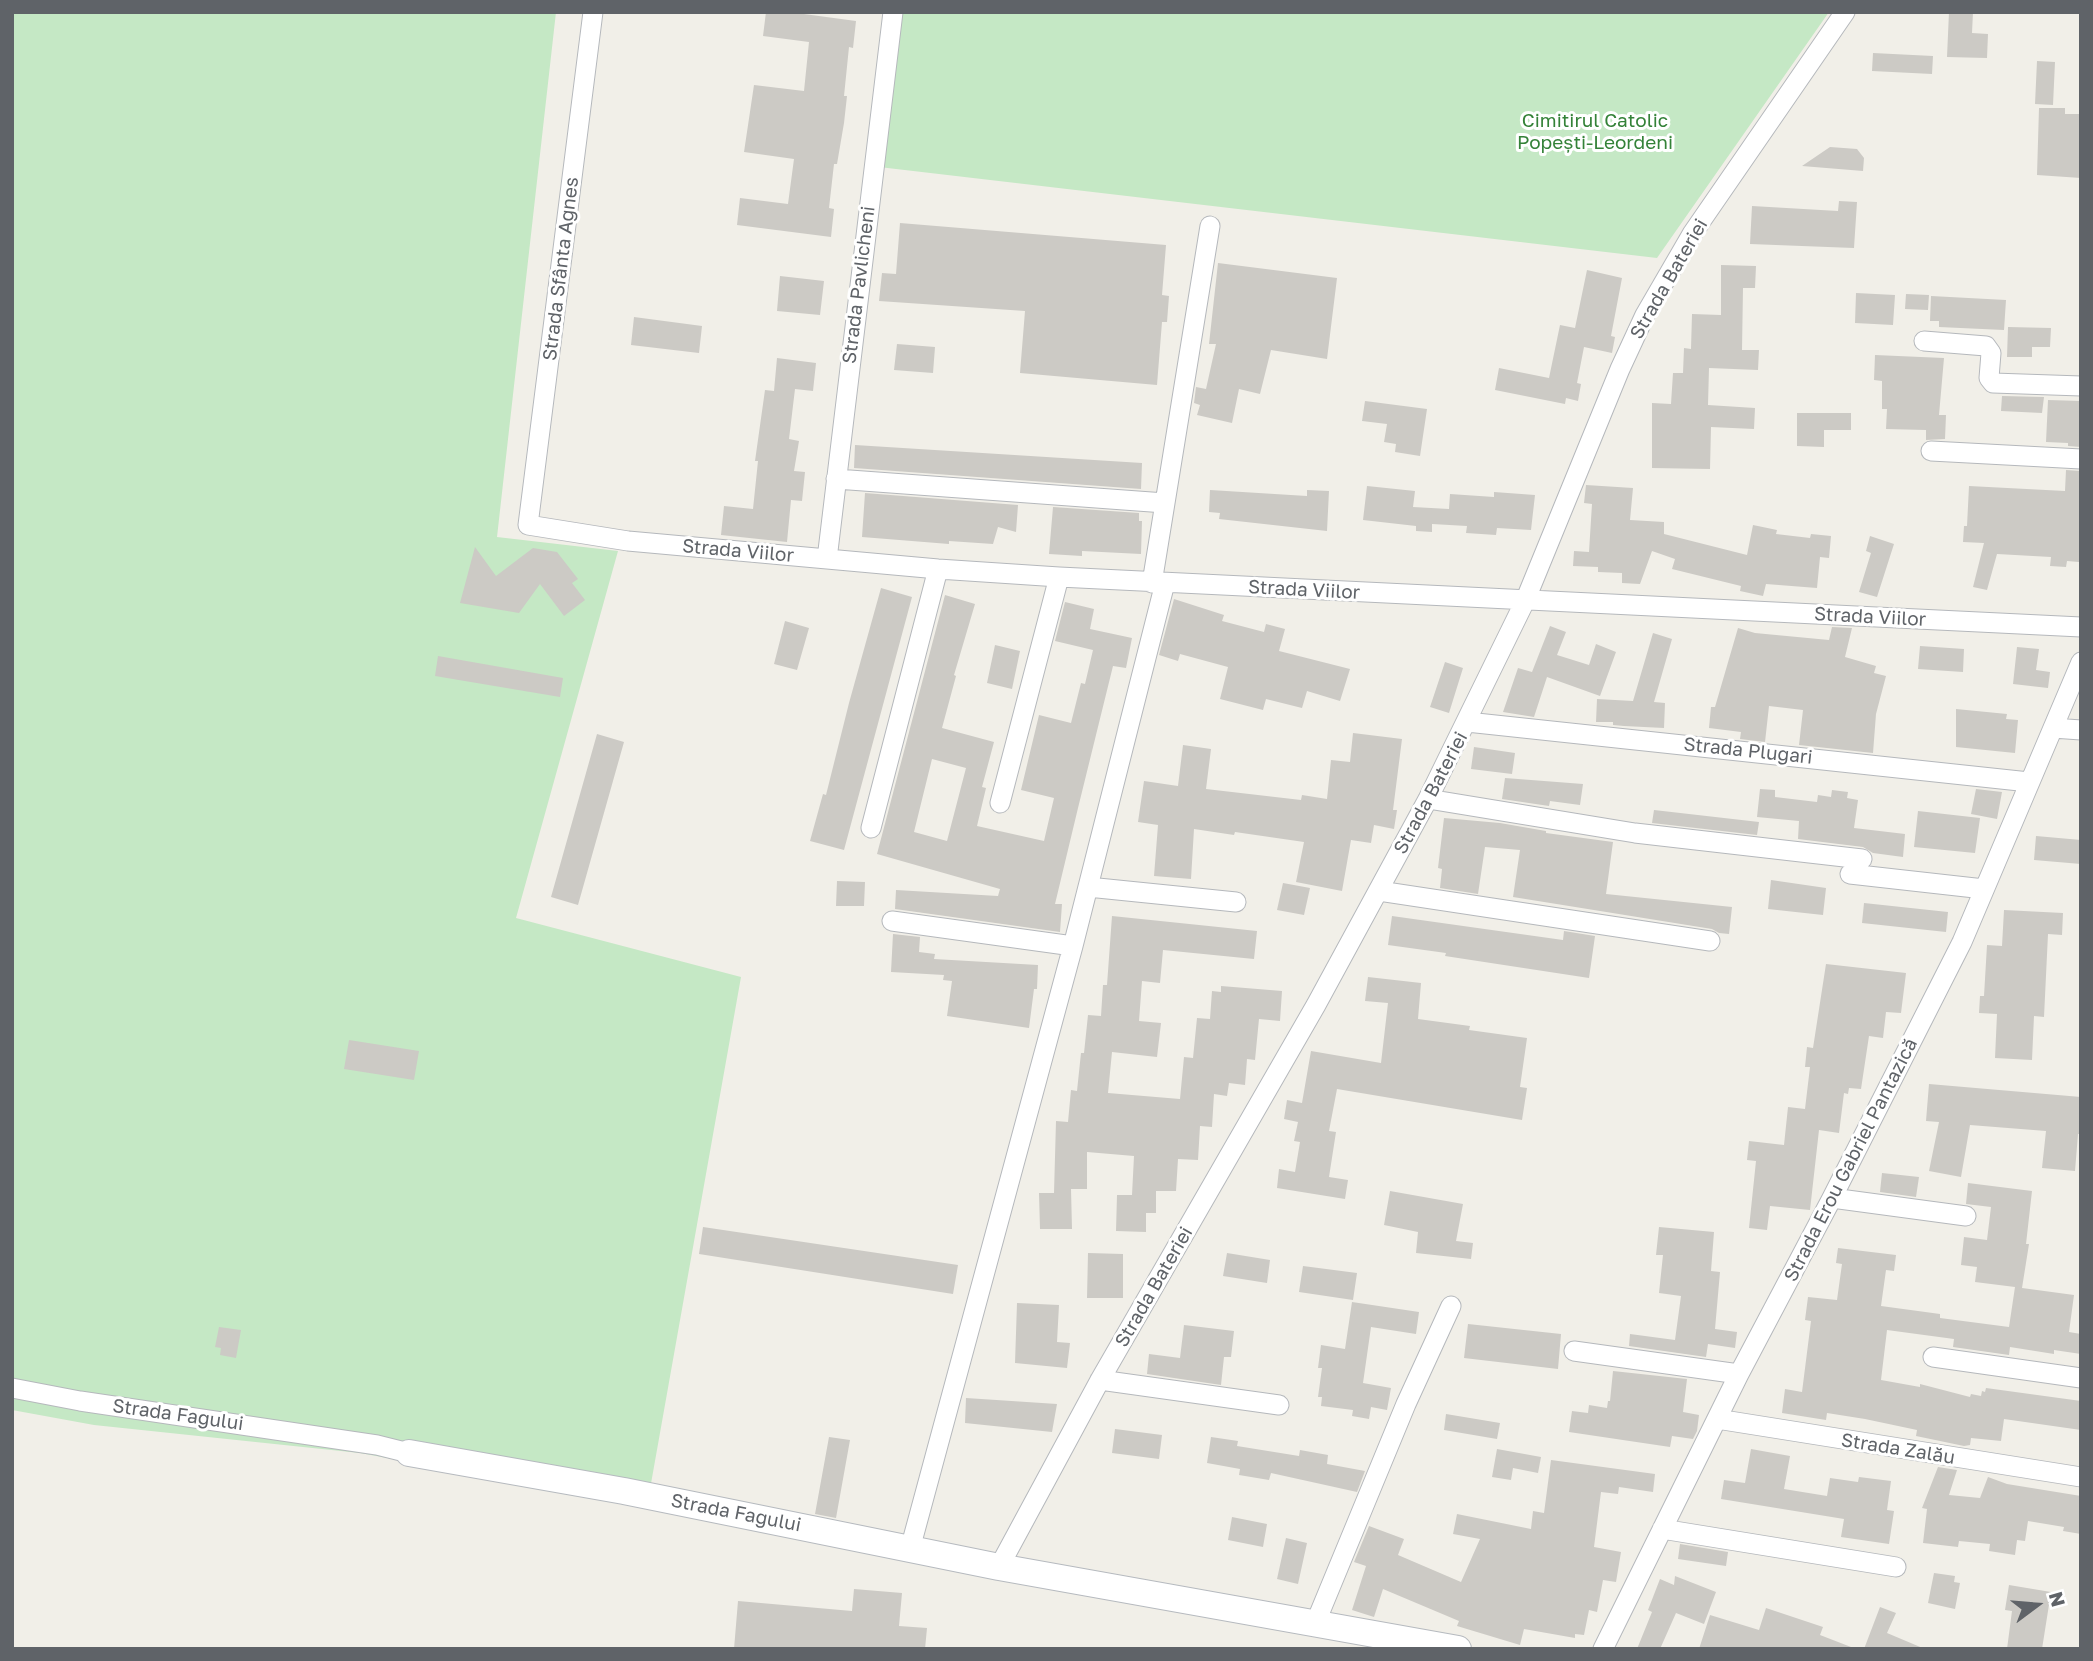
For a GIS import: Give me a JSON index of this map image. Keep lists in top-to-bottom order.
{
  "streets": {
    "street": [
      "Strada Sfânta Agnes",
      "Strada Bateriei",
      "Strada Pavlicheni",
      "Strada Viilor",
      "Strada Plugari",
      "Strada Erou Gabriel Pantazică",
      "Strada Fagului",
      "Strada Zalău"
    ]
  },
  "crossings": [
    ["Strada Sfânta Agnes", "Strada Viilor"],
    ["Strada Bateriei", "Strada Viilor"],
    ["Strada Bateriei", "Strada Plugari"],
    ["Strada Bateriei", "Strada Fagului"],
    ["Strada Pavlicheni", "Strada Viilor"],
    ["Strada Plugari", "Strada Erou Gabriel Pantazică"],
    ["Strada Erou Gabriel Pantazică", "Strada Zalău"]
  ],
  "parks": ["Cimitirul Catolic Popești-Leordeni"],
  "north": "right"
}
